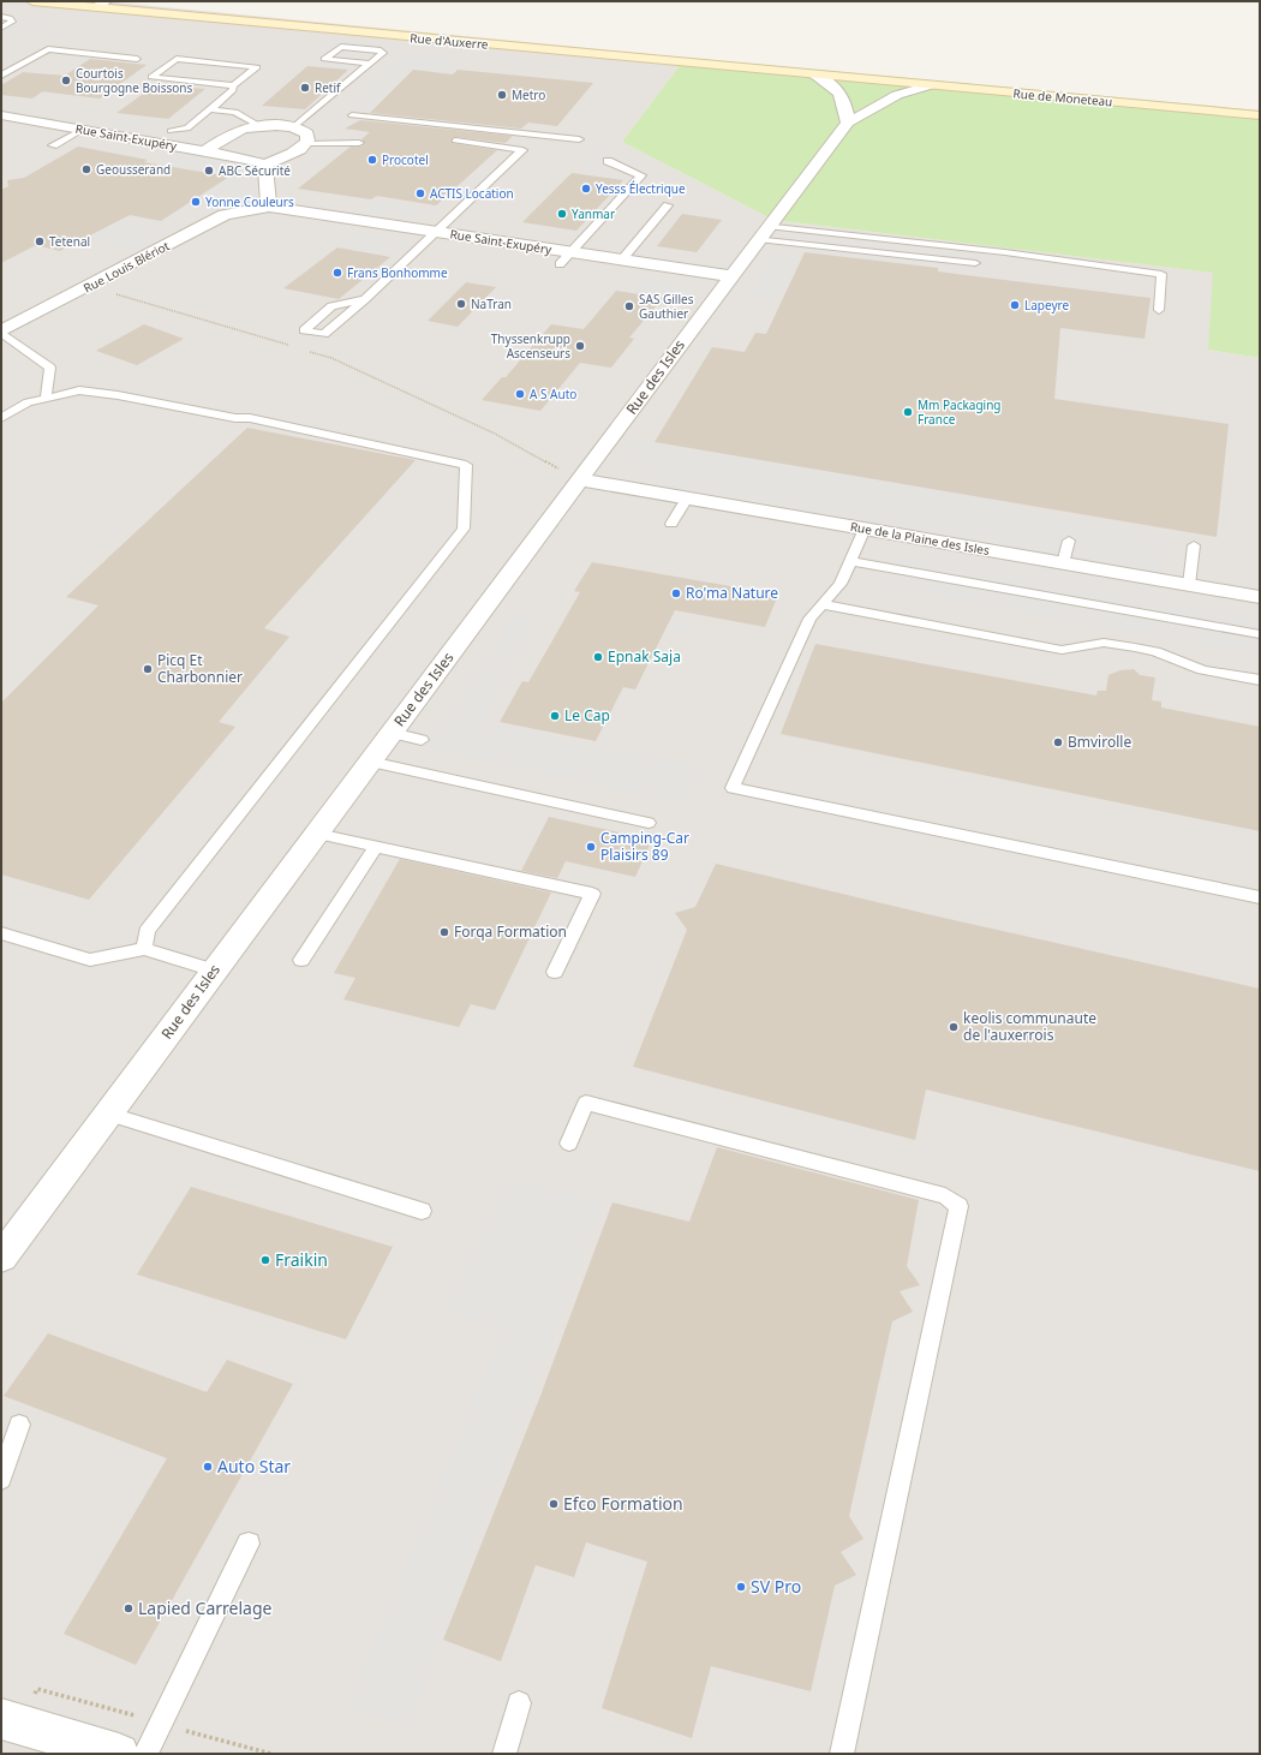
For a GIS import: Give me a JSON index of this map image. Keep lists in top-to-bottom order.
{
  "streets": {
    "main road": ["Rue d'Auxerre", "Rue de Moneteau"],
    "street": [
      "Rue Saint-Exupéry",
      "Rue Louis Blériot",
      "Rue des Isles",
      "Rue de la Plaine des Isles"
    ]
  },
  "crossings": [
    ["Rue de Moneteau", "Rue des Isles"],
    ["Rue Saint-Exupéry", "Rue Louis Blériot"],
    ["Rue Saint-Exupéry", "Rue des Isles"],
    ["Rue des Isles", "Rue de la Plaine des Isles"]
  ],
  "places": [
    "Courtois Bourgogne Boissons",
    "Retif",
    "Metro",
    "Procotel",
    "Geousserand",
    "ABC Sécurité",
    "Yesss Électrique",
    "ACTIS Location",
    "Yonne Couleurs",
    "Yanmar",
    "Tetenal",
    "Frans Bonhomme",
    "NaTran",
    "Lapeyre",
    "SAS Gilles Gauthier",
    "Thyssenkrupp Ascenseurs",
    "A S Auto",
    "Mm Packaging France",
    "Ro'ma Nature",
    "Epnak Saja",
    "Picq Et Charbonnier",
    "Le Cap",
    "Bmvirolle",
    "Camping-Car Plaisirs 89",
    "Forqa Formation",
    "keolis communaute de l'auxerrois",
    "Fraikin",
    "Auto Star",
    "Efco Formation",
    "SV Pro",
    "Lapied Carrelage"
  ]
}
